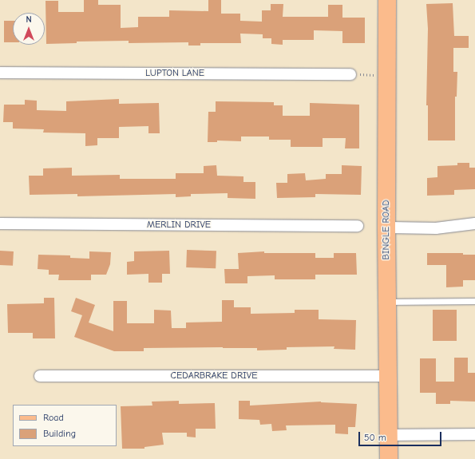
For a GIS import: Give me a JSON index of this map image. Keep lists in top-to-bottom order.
{
  "streets": {
    "main road": ["BINGLE ROAD"],
    "street": ["LUPTON LANE", "MERLIN DRIVE", "CEDARBRAKE DRIVE"]
  },
  "crossings": [
    ["BINGLE ROAD", "CEDARBRAKE DRIVE"]
  ],
  "legend": ["Road", "Building"],
  "scale_bar": "50 m",
  "north": "top"
}
